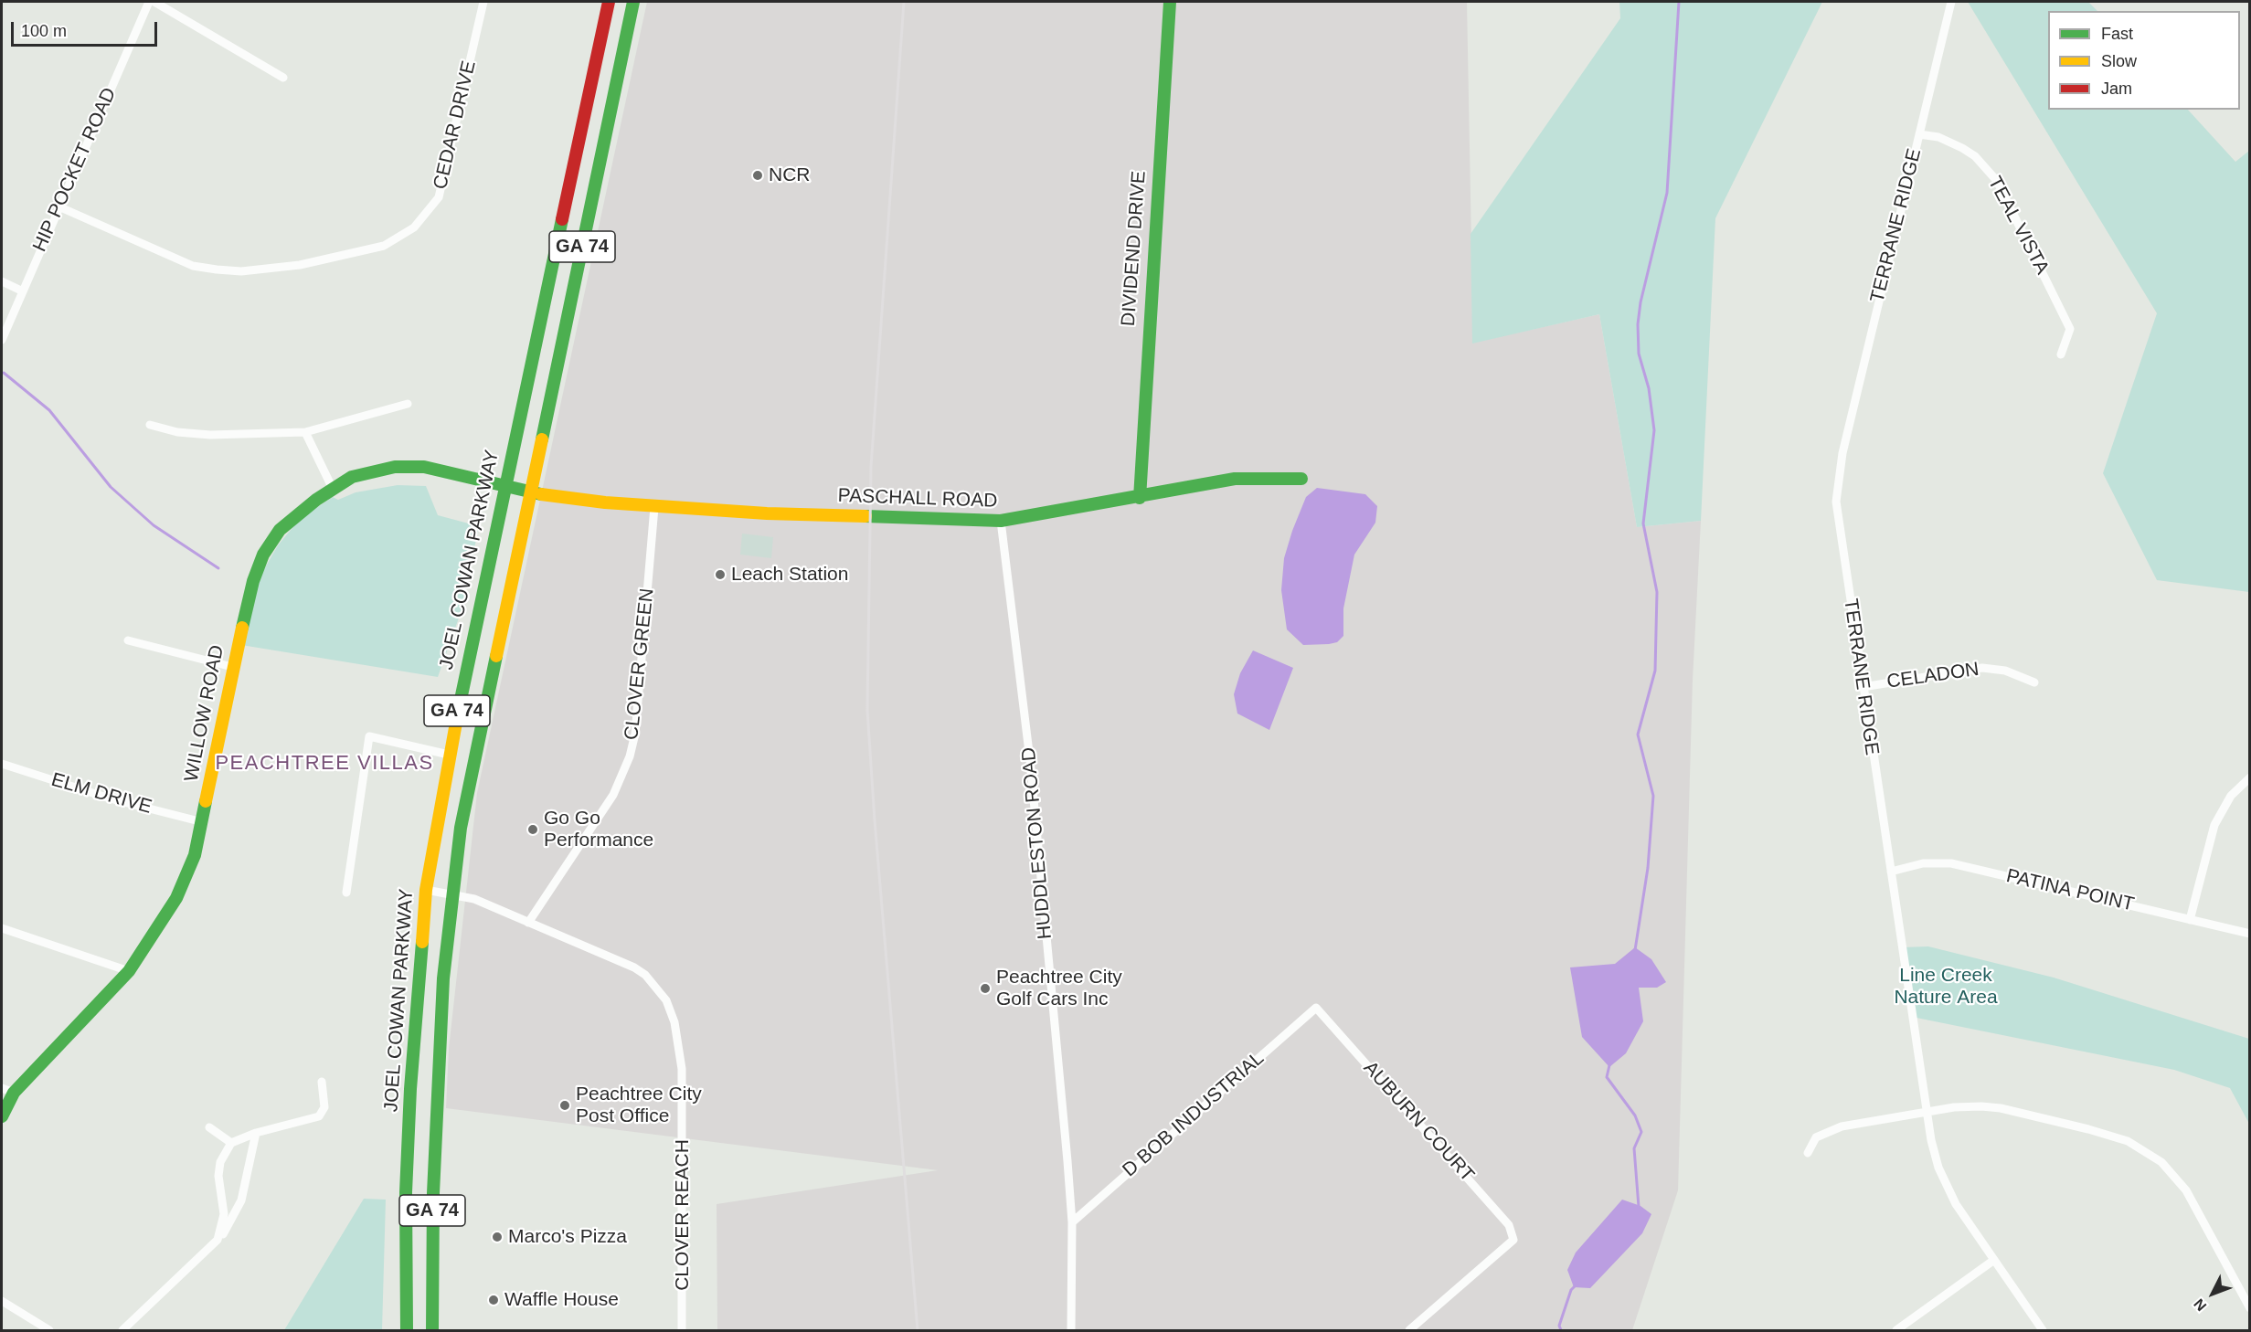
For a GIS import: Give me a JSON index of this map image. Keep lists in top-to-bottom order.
{
  "streets": {
    "main road": [
      "GA 74",
      "DIVIDEND DRIVE",
      "PASCHALL ROAD",
      "JOEL COWAN PARKWAY",
      "WILLOW ROAD"
    ],
    "street": [
      "CEDAR DRIVE",
      "HIP POCKET ROAD",
      "TERRANE RIDGE",
      "TEAL VISTA",
      "CLOVER GREEN",
      "CELADON",
      "ELM DRIVE",
      "HUDDLESTON ROAD",
      "PATINA POINT",
      "D BOB INDUSTRIAL",
      "AUBURN COURT",
      "CLOVER REACH"
    ]
  },
  "crossings": [
    ["CEDAR DRIVE", "HIP POCKET ROAD"],
    ["TERRANE RIDGE", "TEAL VISTA"],
    ["TERRANE RIDGE", "CELADON"],
    ["TERRANE RIDGE", "PATINA POINT"],
    ["GA 74", "PASCHALL ROAD"],
    ["GA 74", "WILLOW ROAD"],
    ["GA 74", "CLOVER REACH"],
    ["DIVIDEND DRIVE", "PASCHALL ROAD"],
    ["PASCHALL ROAD", "CLOVER GREEN"],
    ["PASCHALL ROAD", "WILLOW ROAD"],
    ["PASCHALL ROAD", "HUDDLESTON ROAD"],
    ["JOEL COWAN PARKWAY", "WILLOW ROAD"],
    ["JOEL COWAN PARKWAY", "CLOVER REACH"],
    ["CLOVER GREEN", "CLOVER REACH"],
    ["WILLOW ROAD", "ELM DRIVE"],
    ["HUDDLESTON ROAD", "D BOB INDUSTRIAL"],
    ["D BOB INDUSTRIAL", "AUBURN COURT"]
  ],
  "districts": ["PEACHTREE VILLAS"],
  "parks": ["Line Creek Nature Area"],
  "places": [
    "NCR",
    "Leach Station",
    "Go Go Performance",
    "Peachtree City Golf Cars Inc",
    "Peachtree City Post Office",
    "Marco's Pizza",
    "Waffle House"
  ],
  "legend": ["Fast", "Slow", "Jam"],
  "scale_bar": "100 m",
  "north": "bottom left"
}
